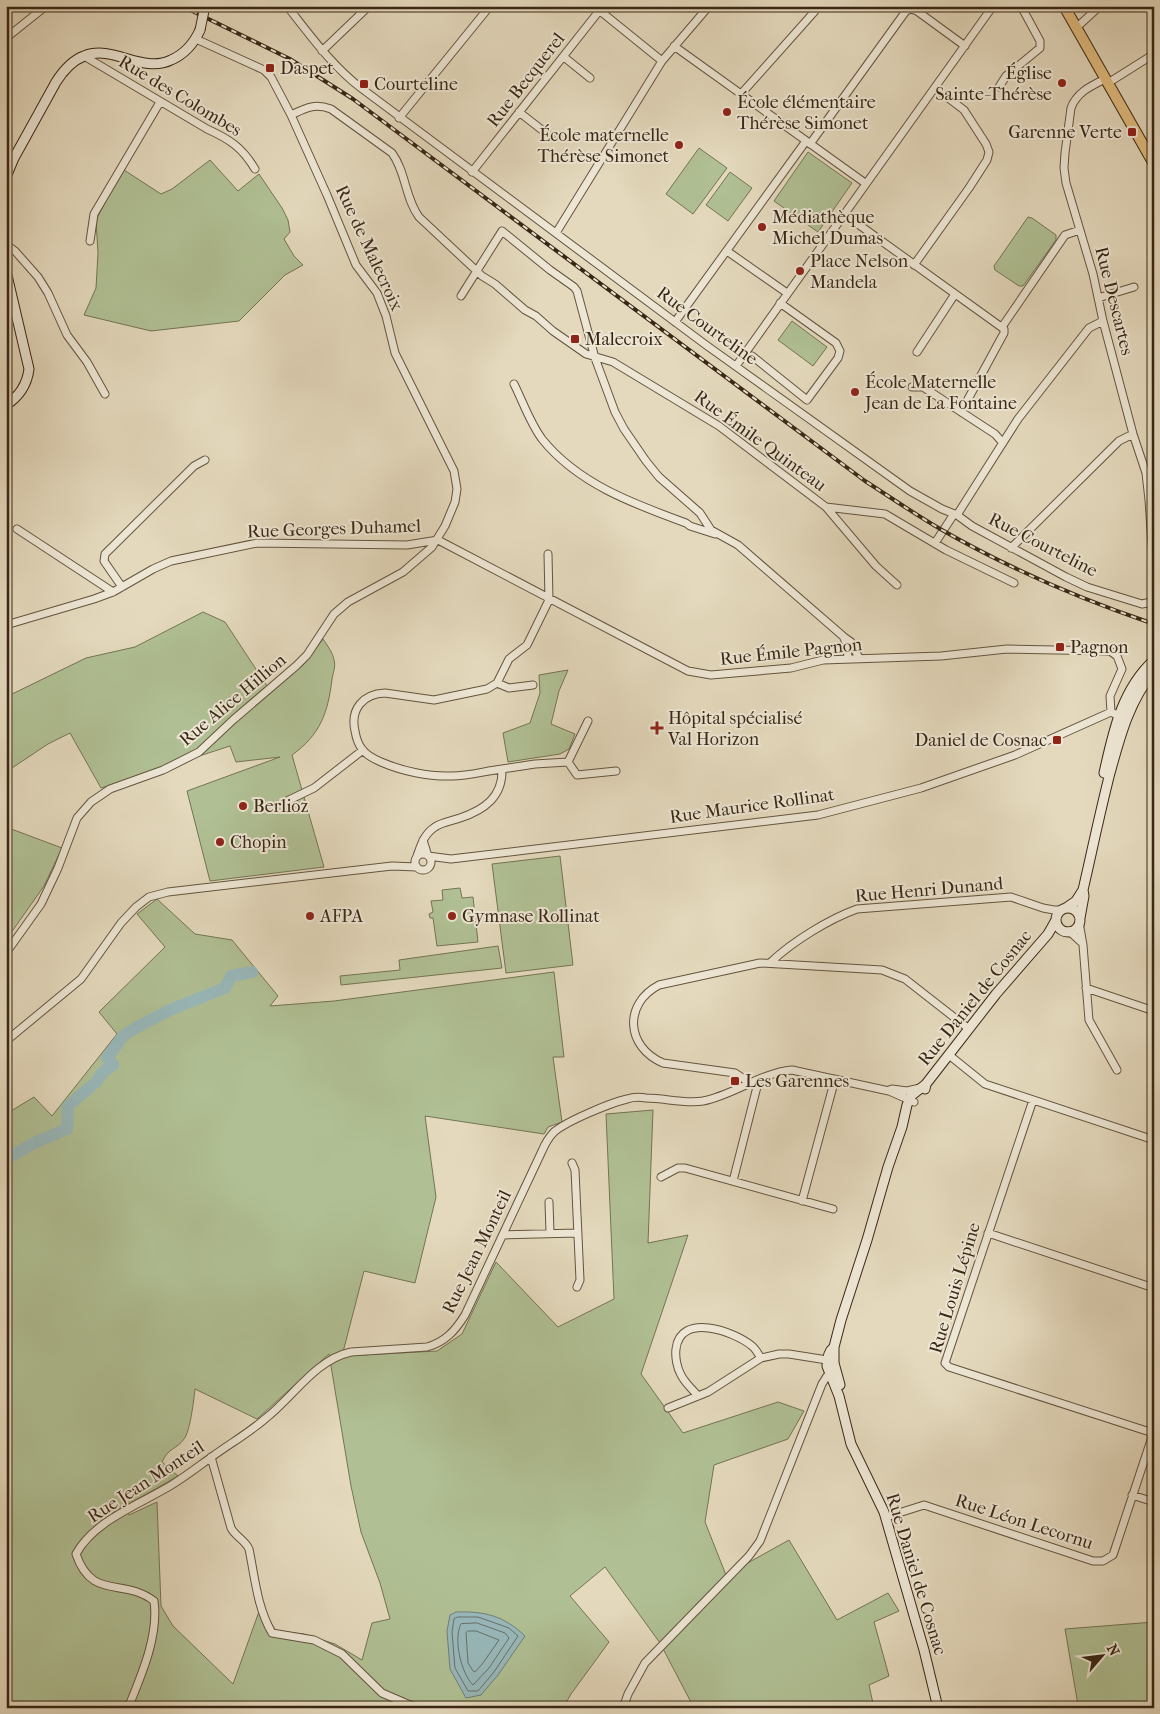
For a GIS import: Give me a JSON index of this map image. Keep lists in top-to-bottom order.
{
  "streets": {
    "street": [
      "Rue Becquerel",
      "Rue des Colombes",
      "Rue de Malecroix",
      "Rue Descartes",
      "Rue Courteline",
      "Rue Émile Quinteau",
      "Rue Georges Duhamel",
      "Rue Émile Pagnon",
      "Rue Alice Hillion",
      "Rue Maurice Rollinat",
      "Rue Henri Dunand",
      "Rue Daniel de Cosnac",
      "Rue Jean Monteil",
      "Rue Louis Lépine",
      "Rue Léon Lecornu"
    ]
  },
  "crossings": [
    ["Rue Becquerel", "Rue Courteline"],
    ["Rue de Malecroix", "Rue Émile Quinteau"],
    ["Rue de Malecroix", "Rue Georges Duhamel"],
    ["Rue de Malecroix", "Rue Émile Pagnon"],
    ["Rue de Malecroix", "Rue Alice Hillion"],
    ["Rue Georges Duhamel", "Rue Émile Pagnon"],
    ["Rue Georges Duhamel", "Rue Alice Hillion"],
    ["Rue Émile Pagnon", "Rue Alice Hillion"],
    ["Rue Émile Pagnon", "Rue Maurice Rollinat"],
    ["Rue Henri Dunand", "Rue Daniel de Cosnac"],
    ["Rue Daniel de Cosnac", "Rue Jean Monteil"],
    ["Rue Daniel de Cosnac", "Rue Léon Lecornu"],
    ["Rue Louis Lépine", "Rue Léon Lecornu"]
  ],
  "places": {
    "transit": [
      "Daspet",
      "Courteline",
      "Garenne Verte",
      "Malecroix",
      "Pagnon",
      "Daniel de Cosnac",
      "Les Garennes"
    ],
    "other": [
      "Église Sainte-Thérèse",
      "École élémentaire Thérèse Simonet",
      "École maternelle Thérèse Simonet",
      "Médiathèque Michel Dumas",
      "Place Nelson Mandela",
      "École Maternelle Jean de La Fontaine",
      "Berlioz",
      "Chopin",
      "AFPA",
      "Gymnase Rollinat"
    ],
    "health": ["Hôpital spécialisé Val Horizon"]
  },
  "north": "top right"
}
